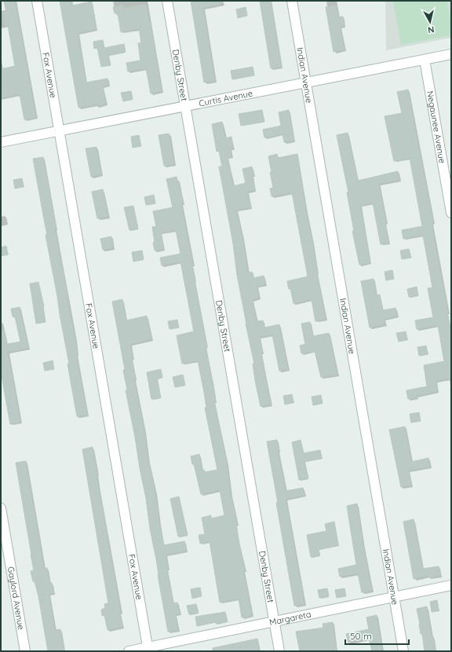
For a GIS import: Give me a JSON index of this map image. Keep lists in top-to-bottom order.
{
  "streets": {
    "street": [
      "Fox Avenue",
      "Denby Street",
      "Indian Avenue",
      "Curtis Avenue",
      "Negaunee Avenue",
      "Gaylord Avenue",
      "Margareta"
    ]
  },
  "crossings": [
    ["Fox Avenue", "Curtis Avenue"],
    ["Fox Avenue", "Margareta"],
    ["Denby Street", "Curtis Avenue"],
    ["Denby Street", "Margareta"],
    ["Indian Avenue", "Curtis Avenue"],
    ["Indian Avenue", "Margareta"],
    ["Curtis Avenue", "Negaunee Avenue"]
  ],
  "scale_bar": "50 m",
  "north": "bottom"
}
